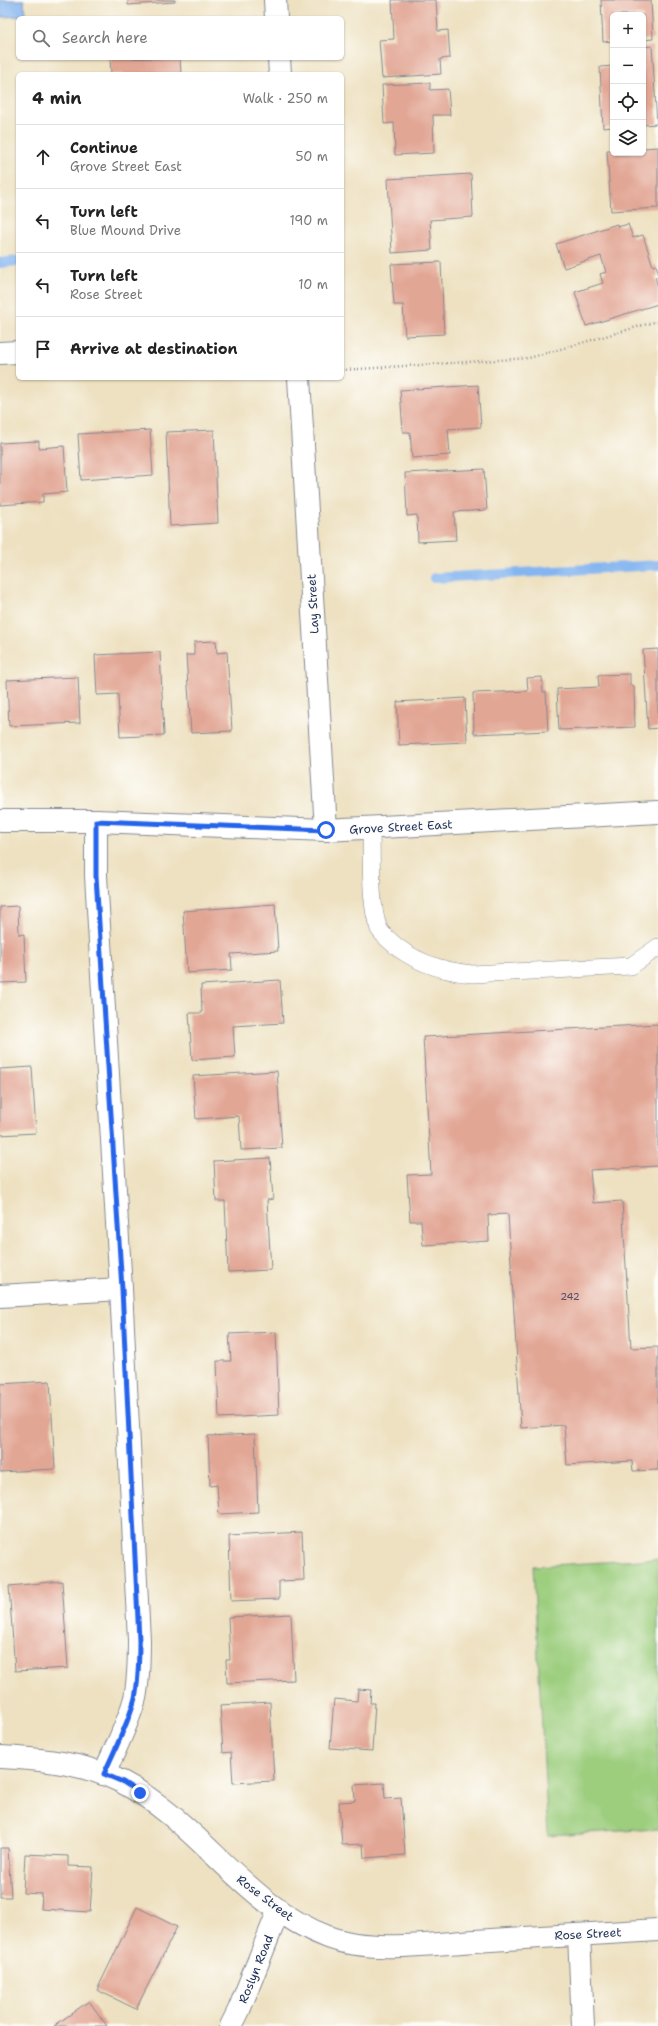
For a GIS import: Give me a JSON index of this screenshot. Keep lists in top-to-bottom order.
{
  "streets": {
    "street": [
      "Lay Street",
      "Grove Street East",
      "Rose Street",
      "Roslyn Road"
    ]
  },
  "crossings": [
    ["Lay Street", "Grove Street East"],
    ["Rose Street", "Roslyn Road"]
  ],
  "house_numbers": ["242"],
  "page": {
    "map_buttons": ["+", "−"],
    "search": "Search here",
    "heading": ["4 min", "Walk · 250 m"],
    "list": [
      ["Continue", "Grove Street East", "50 m"],
      ["Turn left", "Blue Mound Drive", "190 m"],
      ["Turn left", "Rose Street", "10 m"],
      "Arrive at destination"
    ]
  }
}
